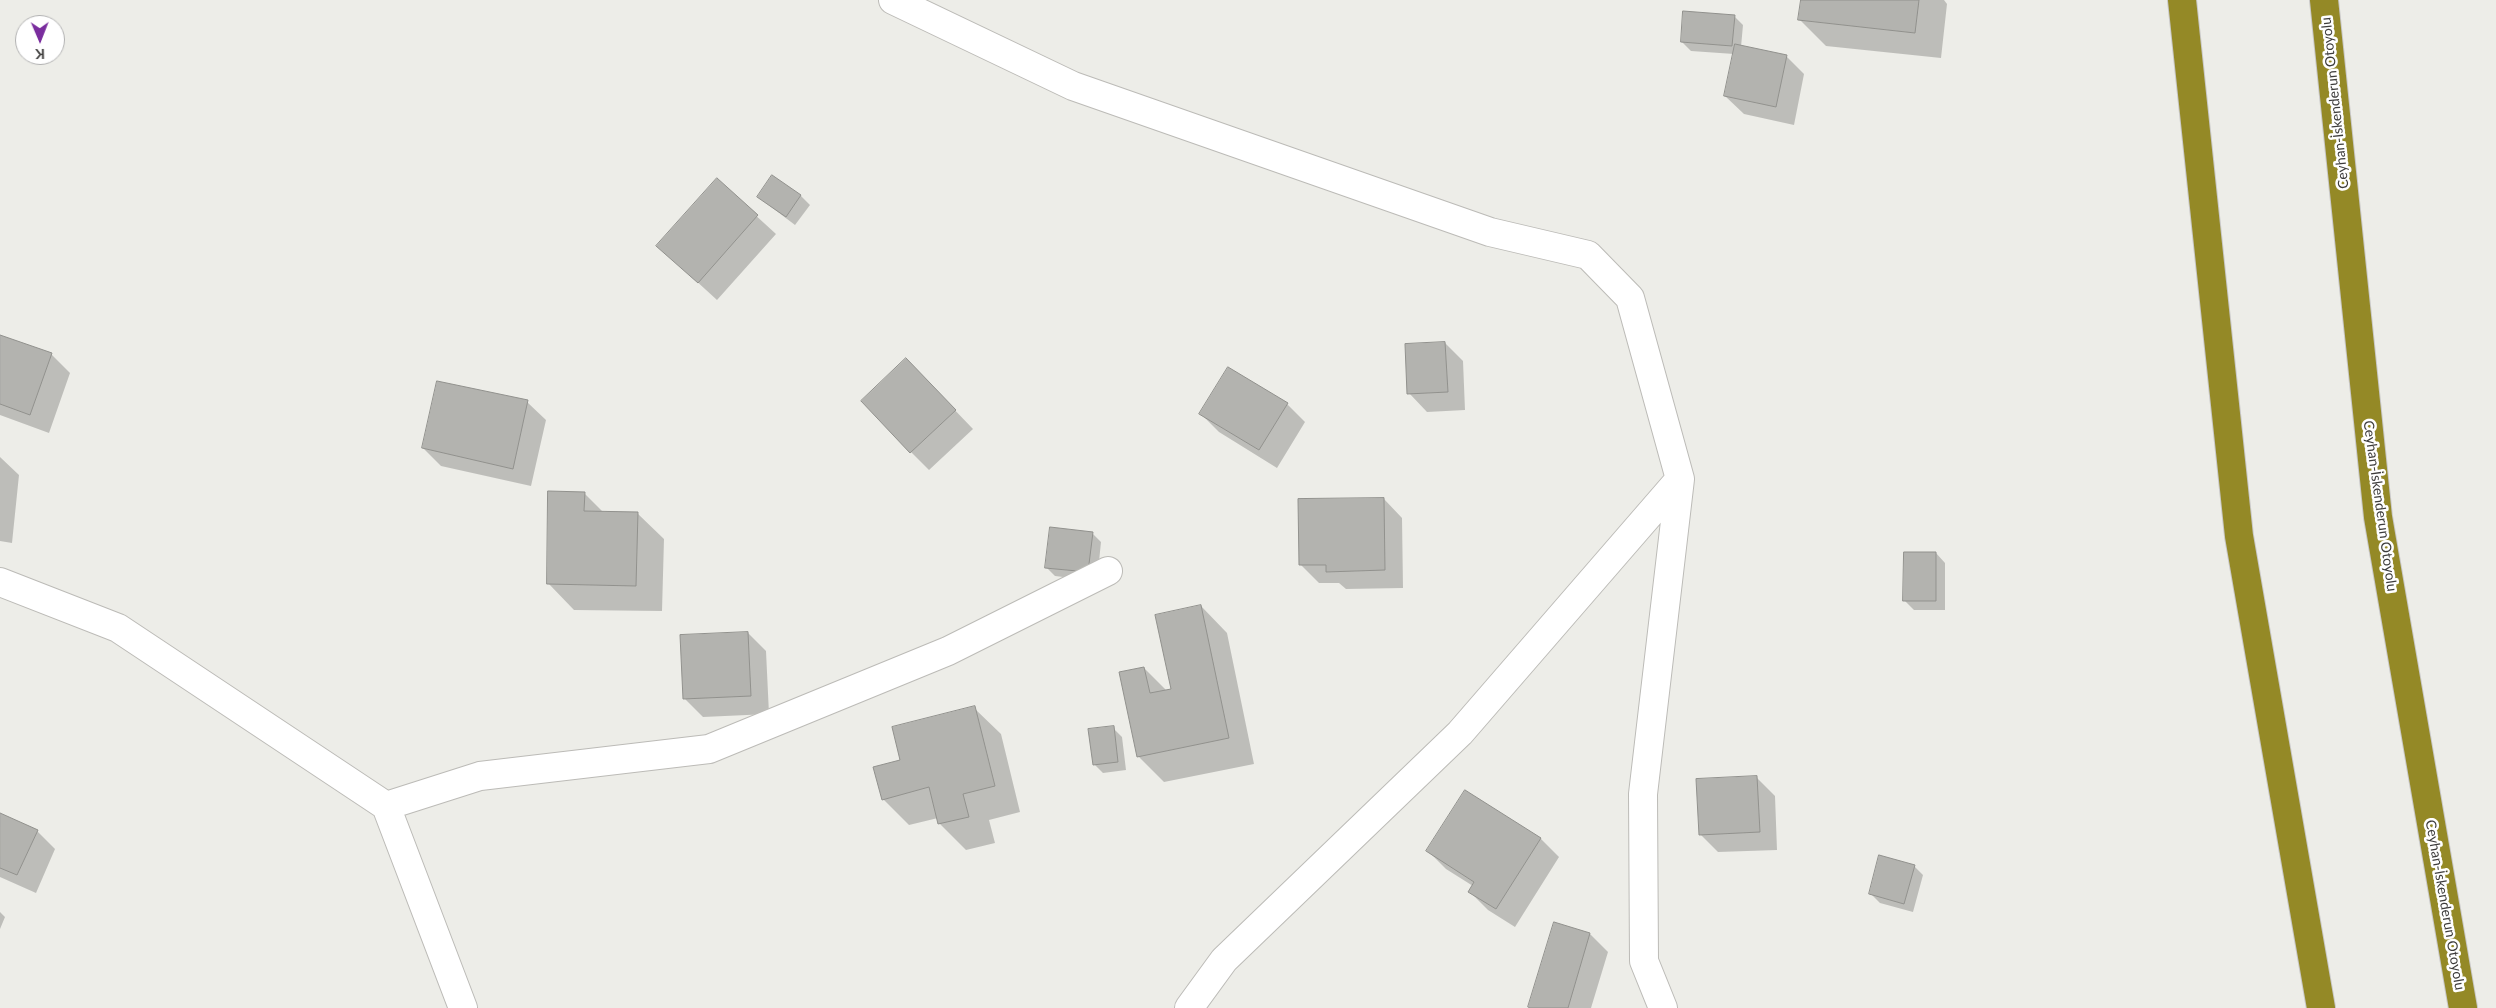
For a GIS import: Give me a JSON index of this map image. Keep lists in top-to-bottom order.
{
  "streets": {
    "highway": ["Ceyhan-İskenderun Otoyolu"]
  },
  "north": "bottom"
}
